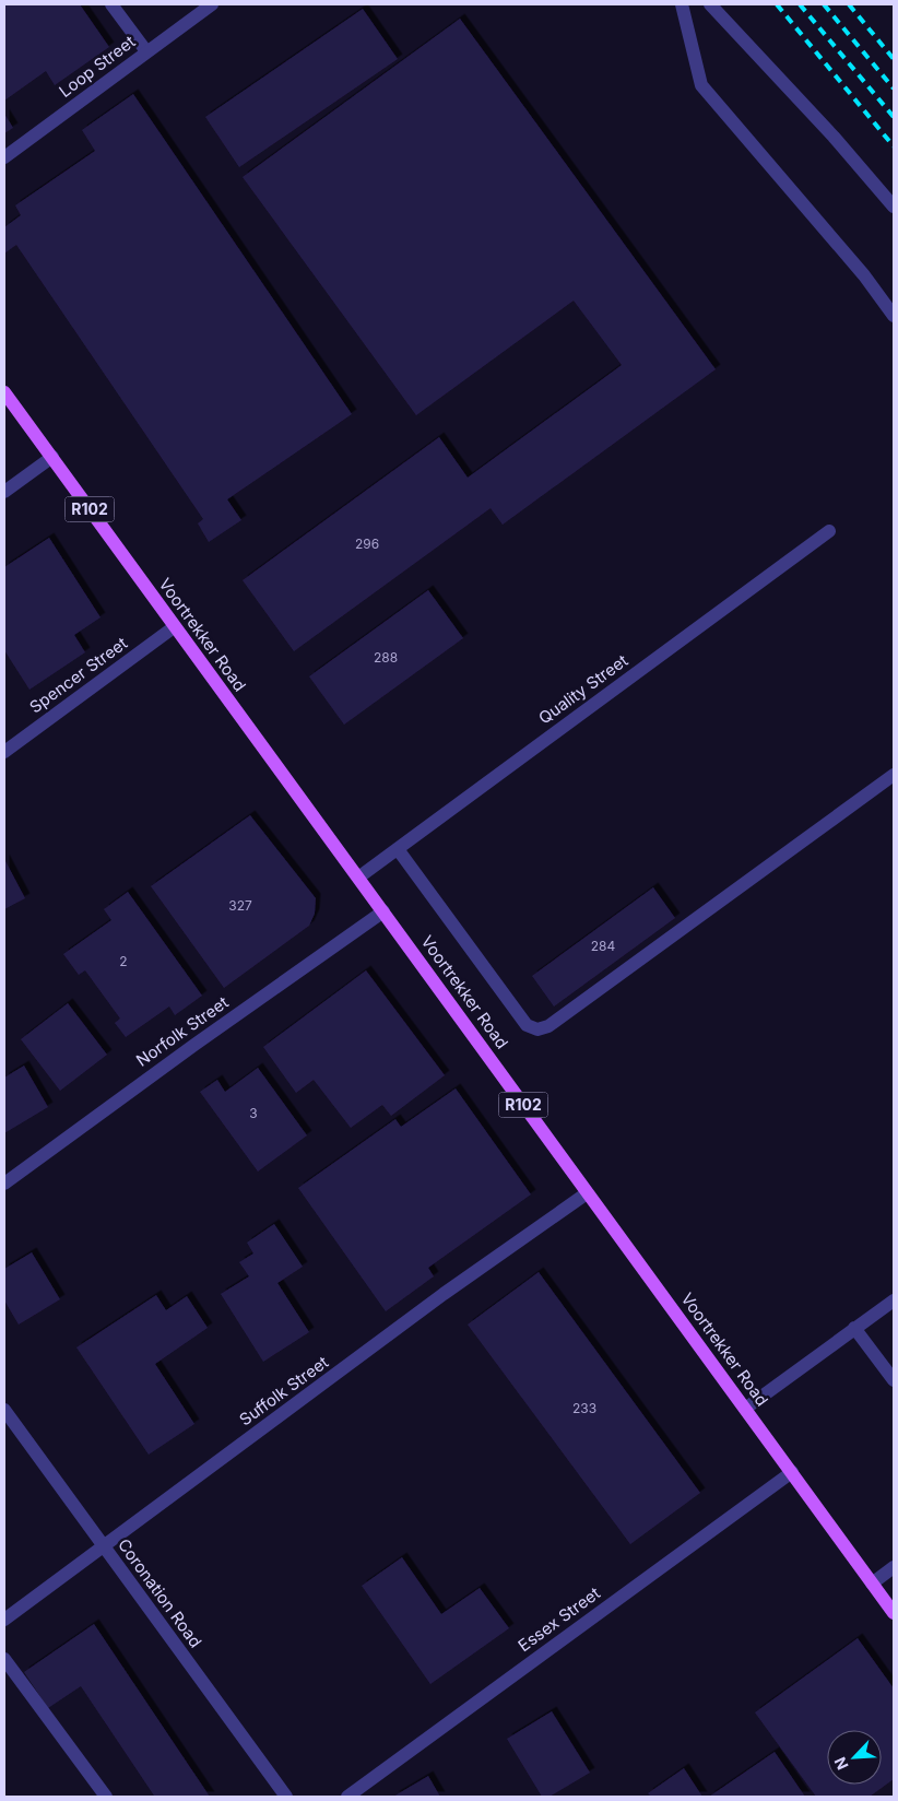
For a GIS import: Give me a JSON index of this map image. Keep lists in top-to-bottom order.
{
  "streets": {
    "main road": ["R102", "Voortrekker Road"],
    "street": [
      "Loop Street",
      "Spencer Street",
      "Quality Street",
      "Norfolk Street",
      "Suffolk Street",
      "Coronation Road",
      "Essex Street"
    ]
  },
  "crossings": [
    ["Voortrekker Road", "Spencer Street"],
    ["Voortrekker Road", "Quality Street"],
    ["Voortrekker Road", "Norfolk Street"],
    ["Voortrekker Road", "Suffolk Street"],
    ["Voortrekker Road", "Essex Street"],
    ["Suffolk Street", "Coronation Road"]
  ],
  "house_numbers": [
    "296",
    "288",
    "327",
    "284",
    "2",
    "3",
    "233"
  ],
  "north": "bottom left"
}
